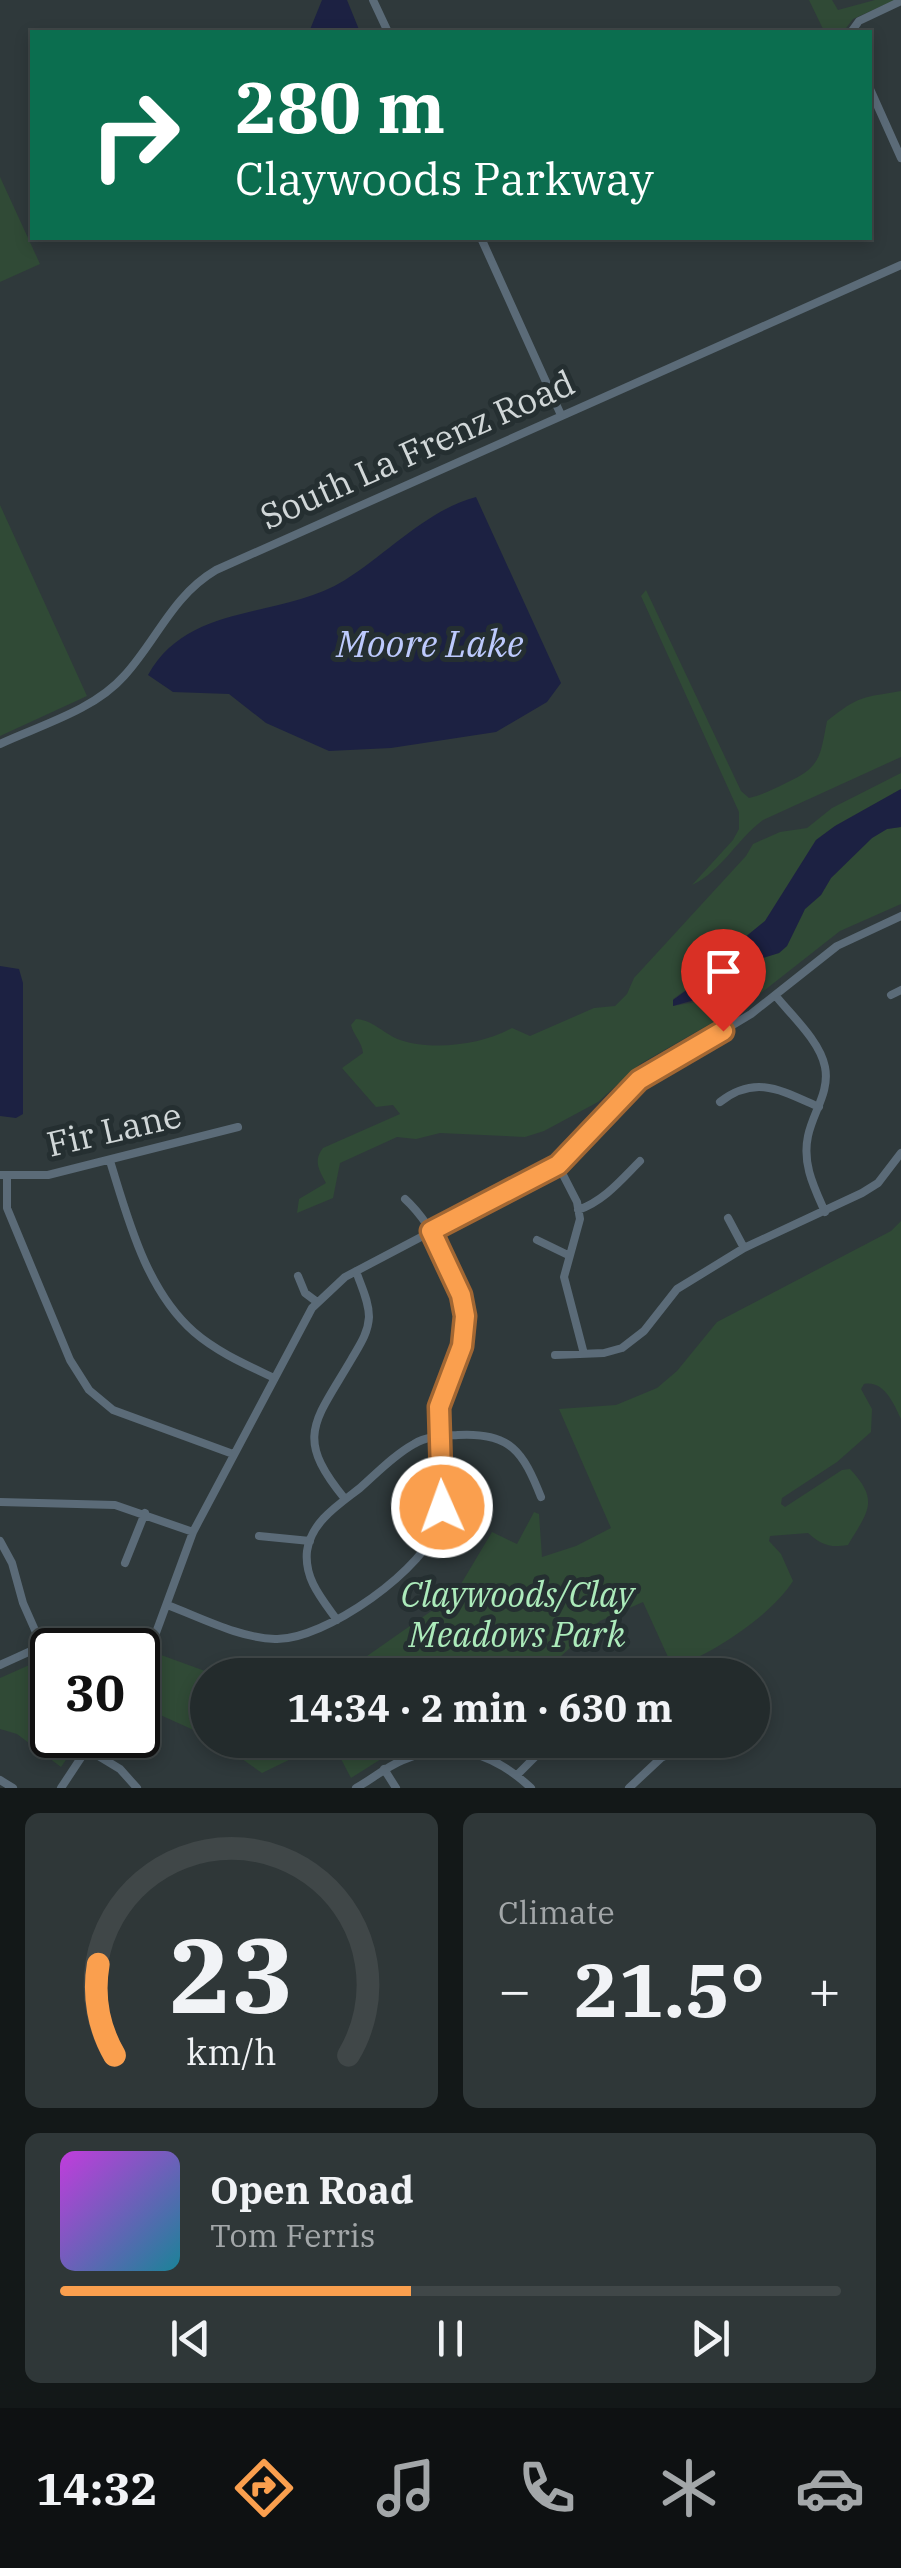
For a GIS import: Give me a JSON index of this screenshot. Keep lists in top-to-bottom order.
{
  "streets": {
    "street": ["South La Frenz Road", "Fir Lane"]
  },
  "water": ["Moore Lake"],
  "parks": ["Claywoods/Clay Meadows Park"],
  "page": {
    "turn": ["280 m", "Claywoods Parkway"],
    "limit": "30",
    "trip": "14:34 · 2 min · 630 m",
    "tile": "Climate",
    "heat": ["−", "21.5°", "+"],
    "song": ["Open Road", "Tom Ferris"],
    "tabs": "14:32",
    "gauge": ["23", "km/h"]
  }
}
